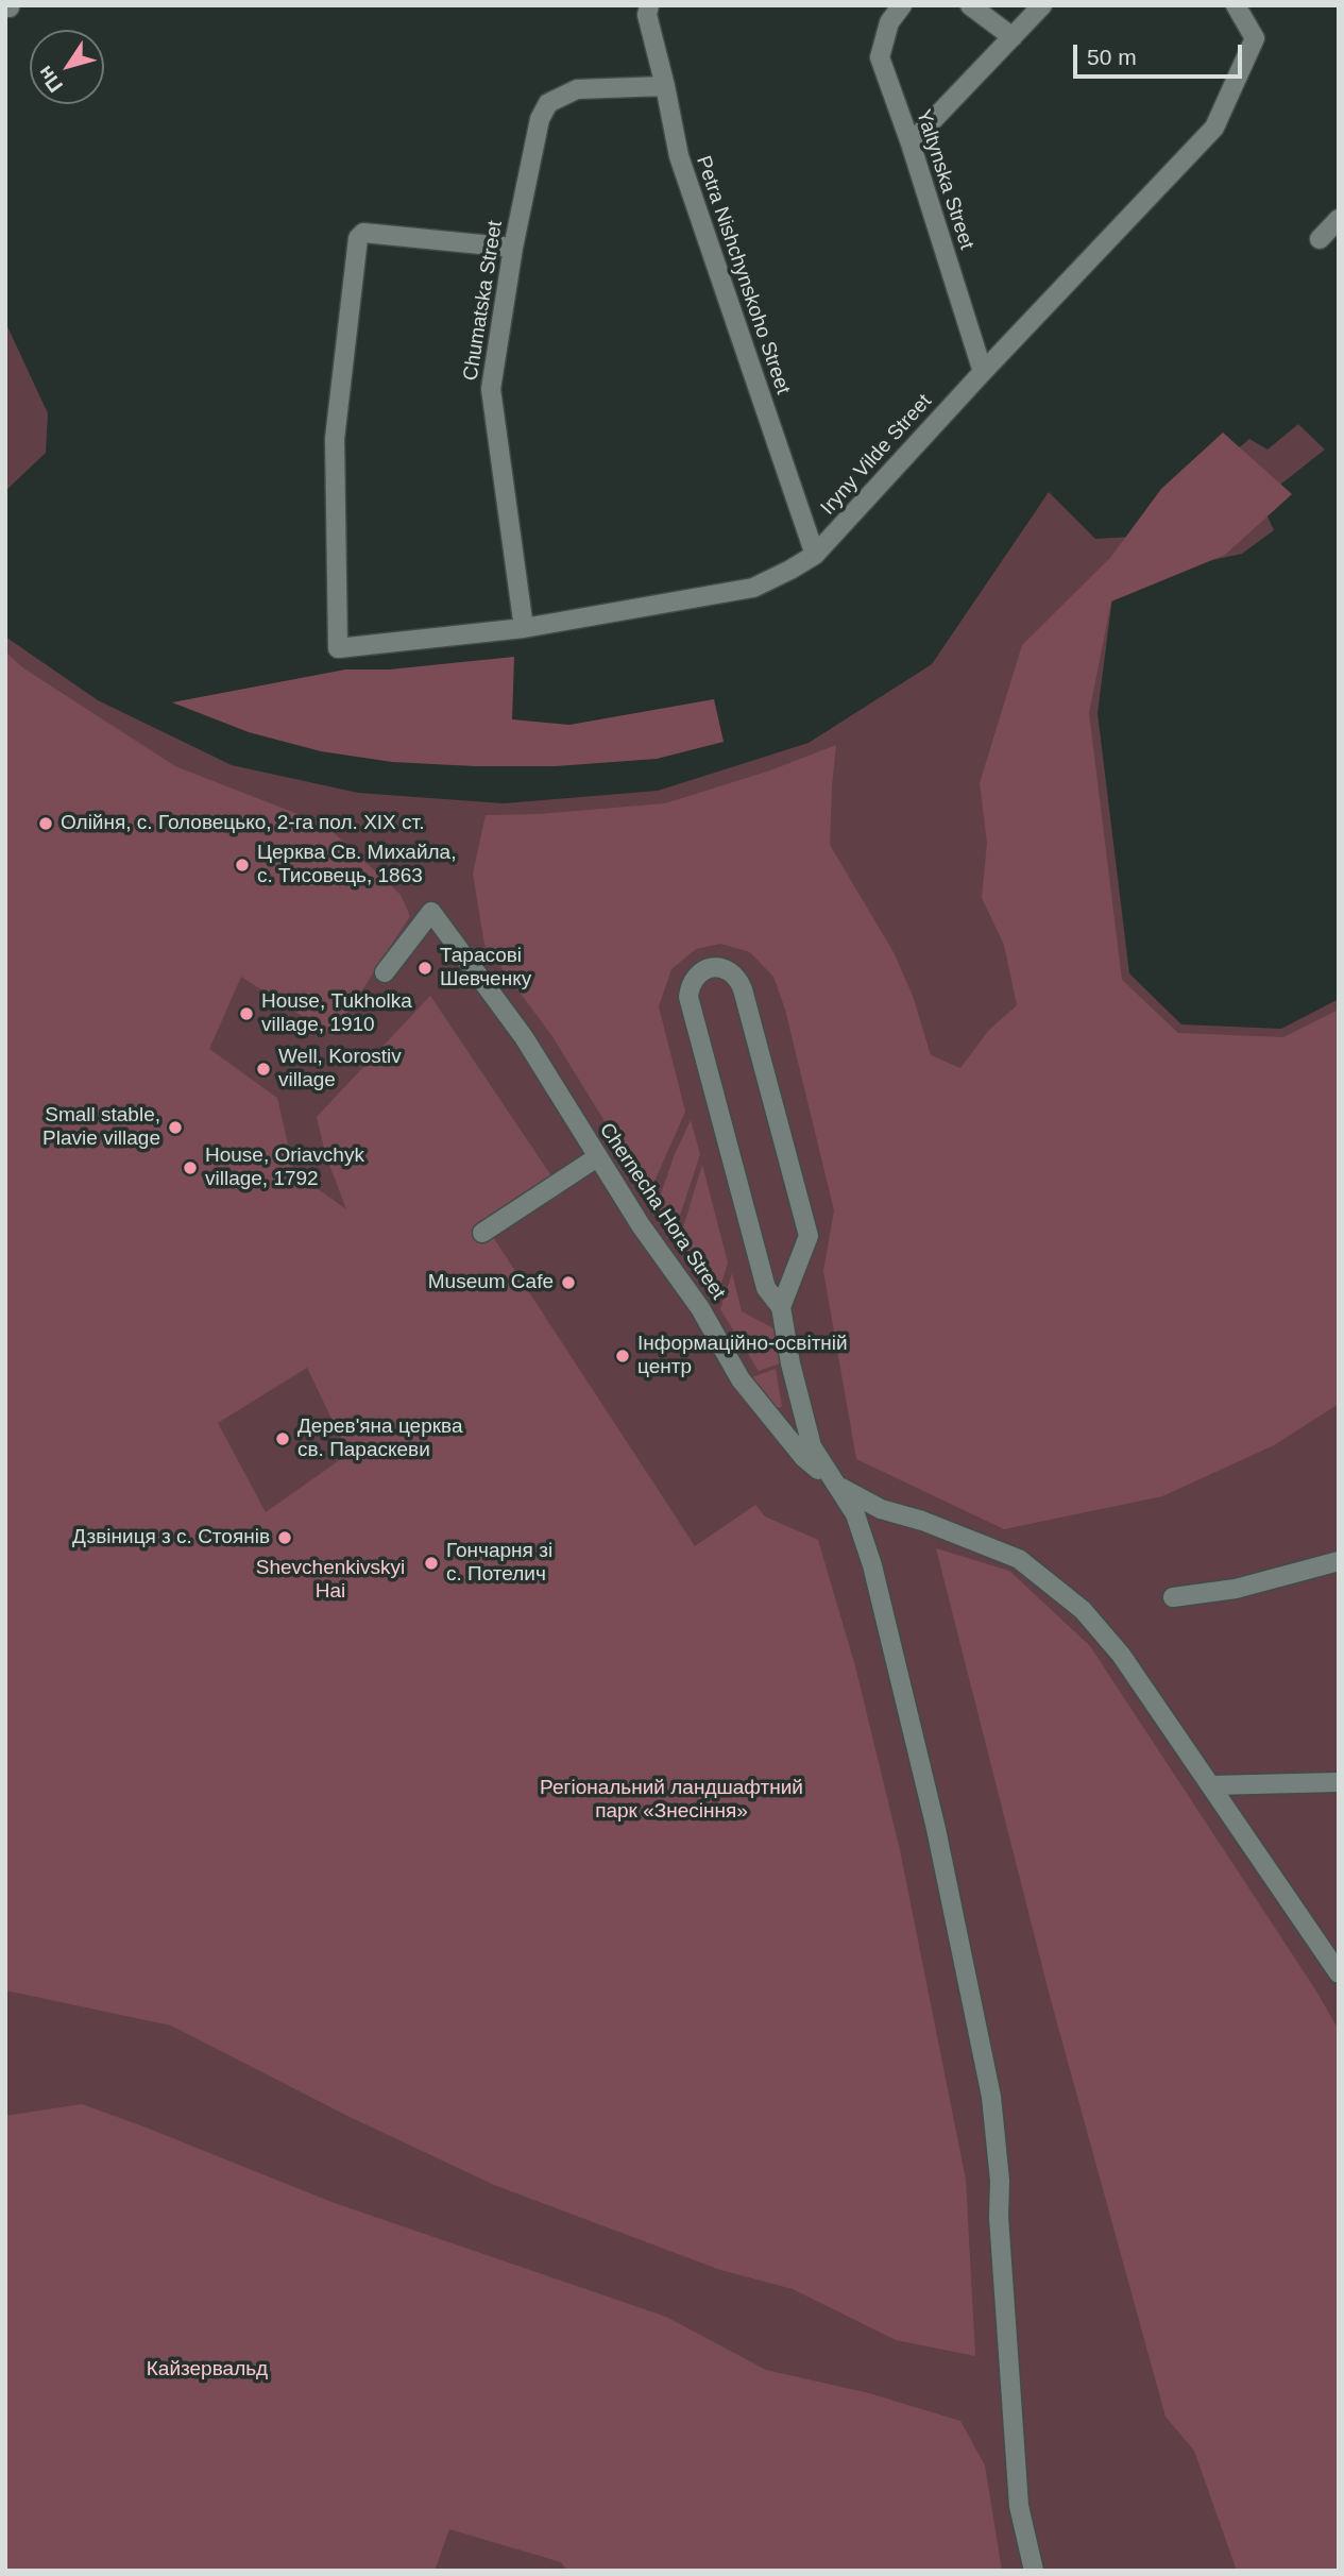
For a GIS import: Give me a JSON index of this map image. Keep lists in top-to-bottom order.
{
  "streets": {
    "street": [
      "Yaltynska Street",
      "Petra Nishchynskoho Street",
      "Chumatska Street",
      "Iryny Vilde Street",
      "Chernecha Hora Street"
    ]
  },
  "crossings": [
    ["Yaltynska Street", "Iryny Vilde Street"],
    ["Petra Nishchynskoho Street", "Chumatska Street"],
    ["Petra Nishchynskoho Street", "Iryny Vilde Street"],
    ["Chumatska Street", "Iryny Vilde Street"]
  ],
  "parks": ["Shevchenkivskyi Hai", "Регіональний ландшафтний парк «Знесіння»", "Кайзервальд"],
  "places": [
    "Олійня, с. Головецько, 2-га пол. XIX ст.",
    "Церква Св. Михайла, с. Тисовець, 1863",
    "Тарасові Шевченку",
    "House, Tukholka village, 1910",
    "Well, Korostiv village",
    "Small stable, Plavie village",
    "House, Oriavchyk village, 1792",
    "Museum Cafe",
    "Інформаційно-освітній центр",
    "Дерев'яна церква св. Параскеви",
    "Дзвіниця з с. Стоянів",
    "Гончарня зі с. Потелич"
  ],
  "scale_bar": "50 m",
  "north": "bottom left"
}
